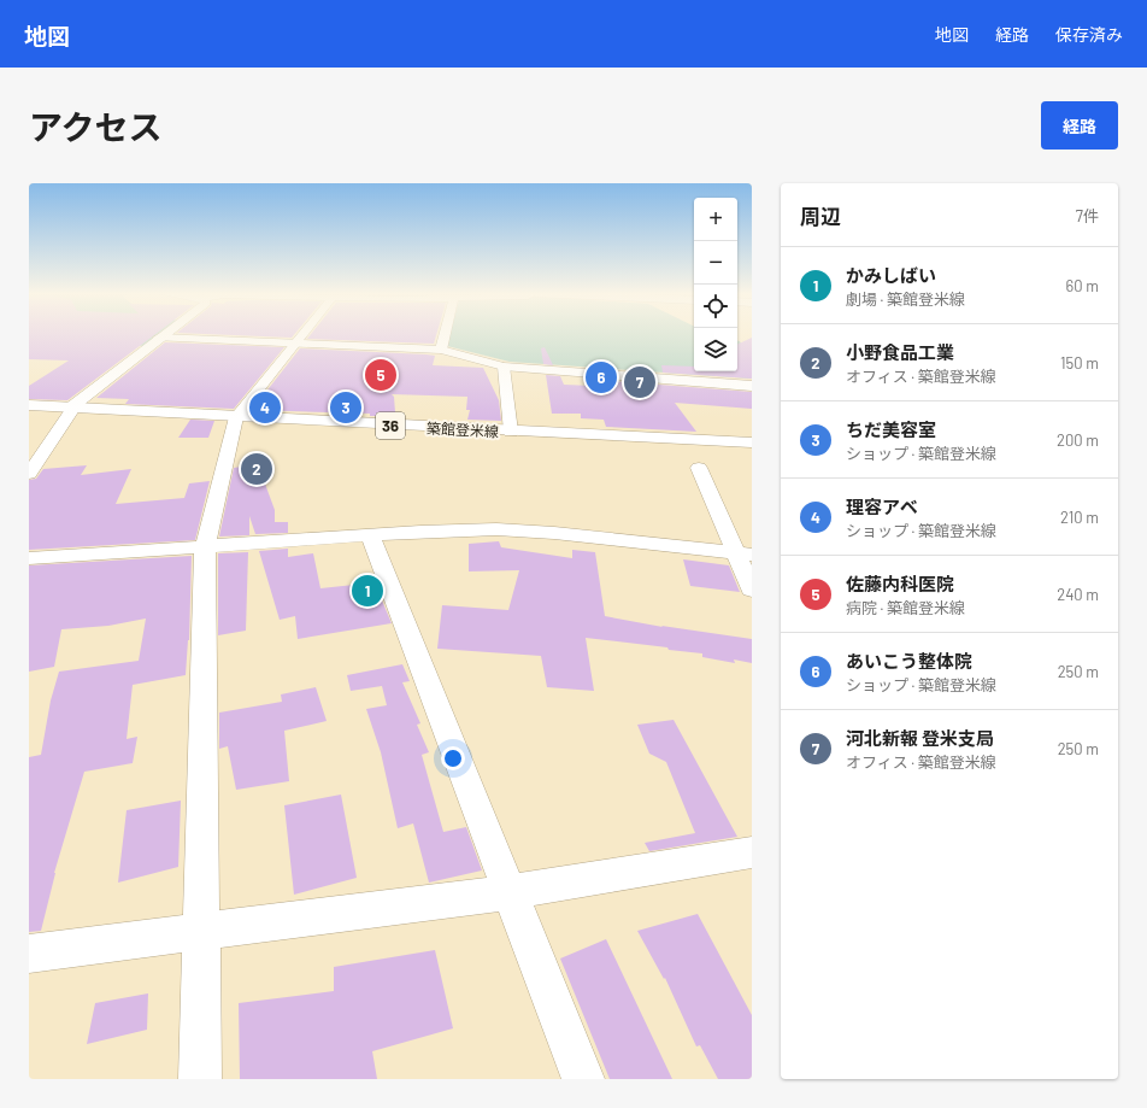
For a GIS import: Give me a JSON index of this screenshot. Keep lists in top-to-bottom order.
{
  "streets": {
    "main road": ["36", "築館登米線"]
  },
  "page": {
    "header": "地図",
    "nav": ["地図", "経路", "保存済み"],
    "title": "アクセス",
    "buttons": "経路",
    "heading": ["周辺", "7件"],
    "map_buttons": ["+", "−"],
    "list": [
      {
        "mark": "1",
        "name": "かみしばい",
        "note": "劇場 · 築館登米線",
        "value": "60 m"
      },
      {
        "mark": "2",
        "name": "小野食品工業",
        "note": "オフィス · 築館登米線",
        "value": "150 m"
      },
      {
        "mark": "3",
        "name": "ちだ美容室",
        "note": "ショップ · 築館登米線",
        "value": "200 m"
      },
      {
        "mark": "4",
        "name": "理容アベ",
        "note": "ショップ · 築館登米線",
        "value": "210 m"
      },
      {
        "mark": "5",
        "name": "佐藤内科医院",
        "note": "病院 · 築館登米線",
        "value": "240 m"
      },
      {
        "mark": "6",
        "name": "あいこう整体院",
        "note": "ショップ · 築館登米線",
        "value": "250 m"
      },
      {
        "mark": "7",
        "name": "河北新報 登米支局",
        "note": "オフィス · 築館登米線",
        "value": "250 m"
      }
    ],
    "pins": [
      "5",
      "6",
      "7",
      "3",
      "4",
      "2",
      "1"
    ]
  }
}
